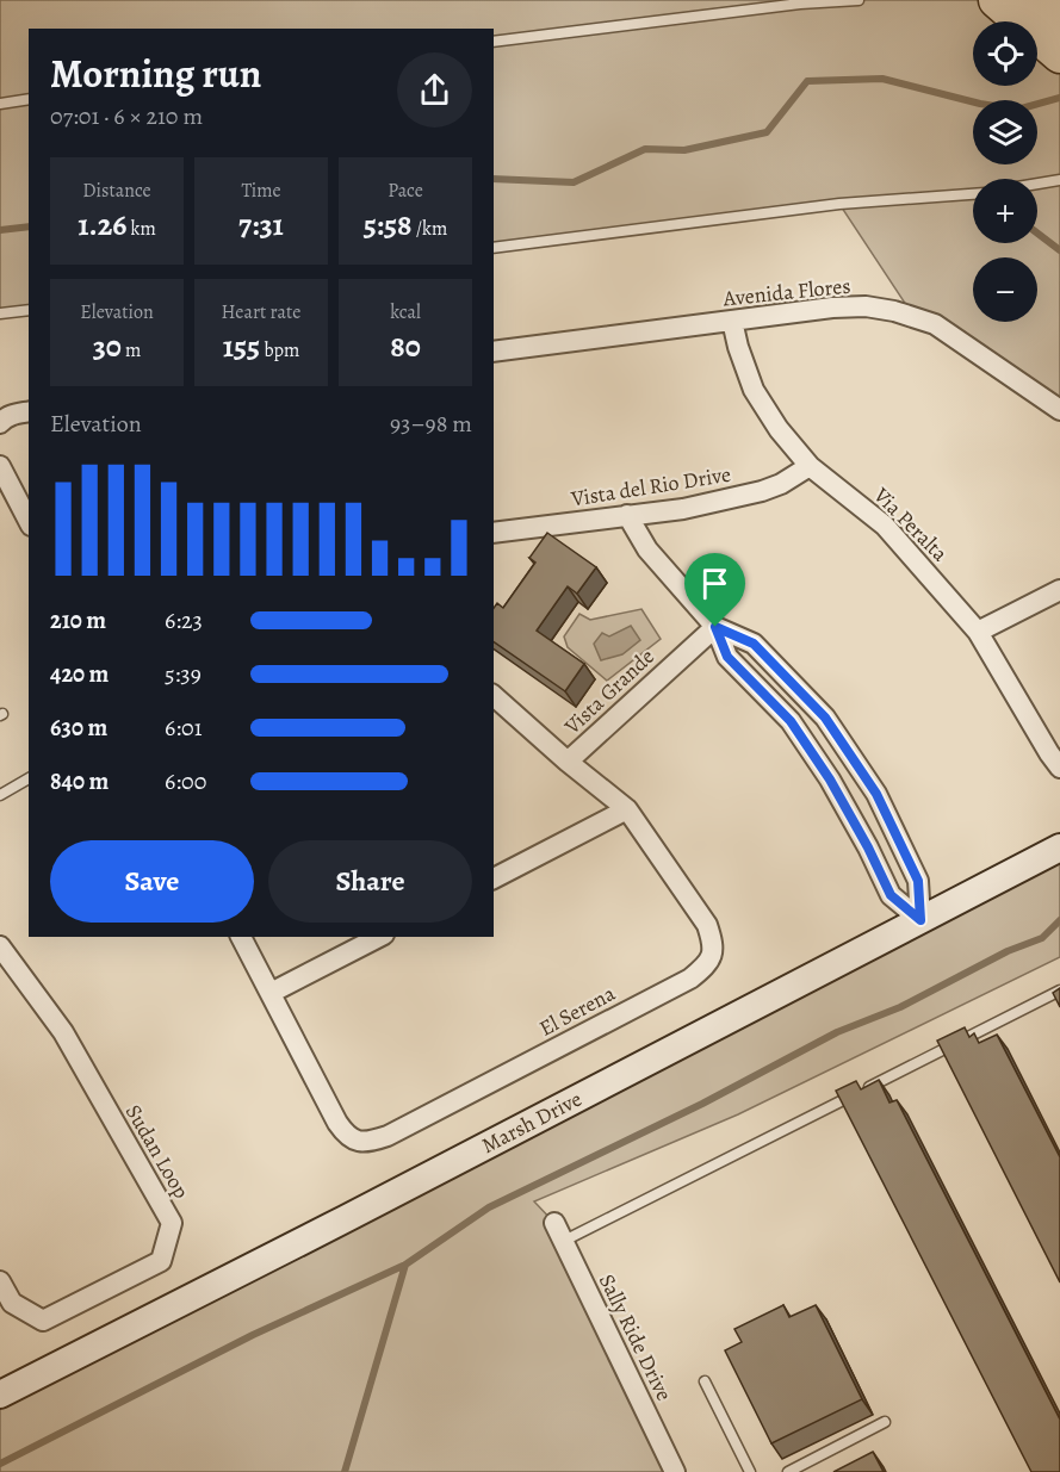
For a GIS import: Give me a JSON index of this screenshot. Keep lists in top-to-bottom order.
{
  "streets": {
    "street": [
      "Avenida Flores",
      "Vista del Rio Drive",
      "Via Peralta",
      "Vista Grande",
      "El Serena",
      "Marsh Drive",
      "Sudan Loop",
      "Sally Ride Drive"
    ]
  },
  "crossings": [
    ["Avenida Flores", "Via Peralta"],
    ["Vista del Rio Drive", "Via Peralta"],
    ["Vista Grande", "El Serena"]
  ],
  "page": {
    "map_buttons": ["+", "−"],
    "heading": ["Morning run", "07:01 · 6 × 210 m"],
    "stats": [
      ["Distance", "1.26 km"],
      ["Time", "7:31"],
      ["Pace", "5:58 /km"],
      ["Elevation", "30 m"],
      ["Heart rate", "155 bpm"],
      ["kcal", "80"]
    ],
    "chart": ["Elevation", "93–98 m"],
    "list": [
      {
        "name": "210 m",
        "note": "6:23"
      },
      {
        "name": "420 m",
        "note": "5:39"
      },
      {
        "name": "630 m",
        "note": "6:01"
      },
      {
        "name": "840 m",
        "note": "6:00"
      }
    ],
    "buttons": ["Save", "Share"]
  }
}
